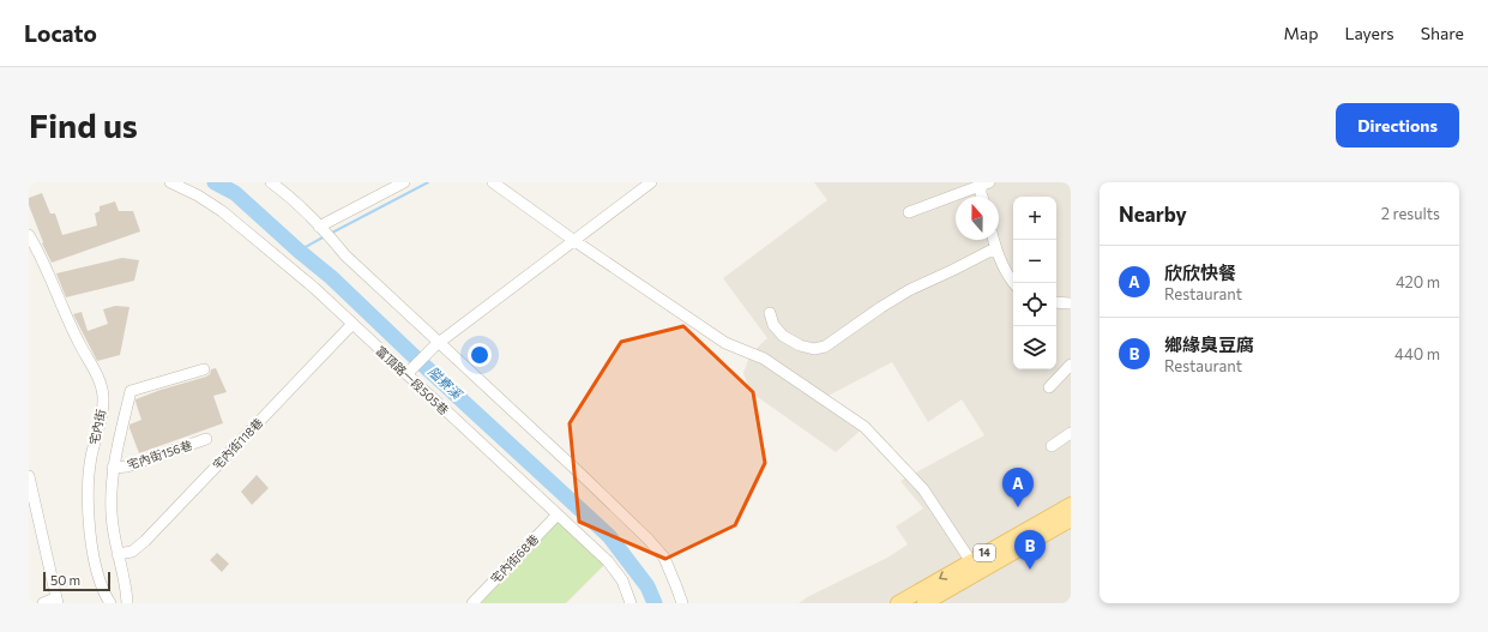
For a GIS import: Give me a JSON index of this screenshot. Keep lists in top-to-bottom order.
{
  "streets": {
    "main road": ["14"],
    "street": [
      "富頂路一段505巷",
      "宅內街",
      "宅內街118巷",
      "宅內街156巷",
      "宅內街68巷"
    ]
  },
  "crossings": [
    ["富頂路一段505巷", "宅內街118巷"],
    ["富頂路一段505巷", "宅內街68巷"]
  ],
  "water": ["隘寮溪"],
  "scale_bar": "50 m",
  "north": "top",
  "page": {
    "header": "Locato",
    "nav": ["Map", "Layers", "Share"],
    "buttons": "Directions",
    "title": "Find us",
    "heading": ["Nearby", "2 results"],
    "map_buttons": ["+", "−"],
    "list": [
      {
        "mark": "A",
        "name": "欣欣快餐",
        "note": "Restaurant",
        "value": "420 m"
      },
      {
        "mark": "B",
        "name": "鄉緣臭豆腐",
        "note": "Restaurant",
        "value": "440 m"
      }
    ],
    "pins": ["A", "B"],
    "scale": "50 m"
  }
}
